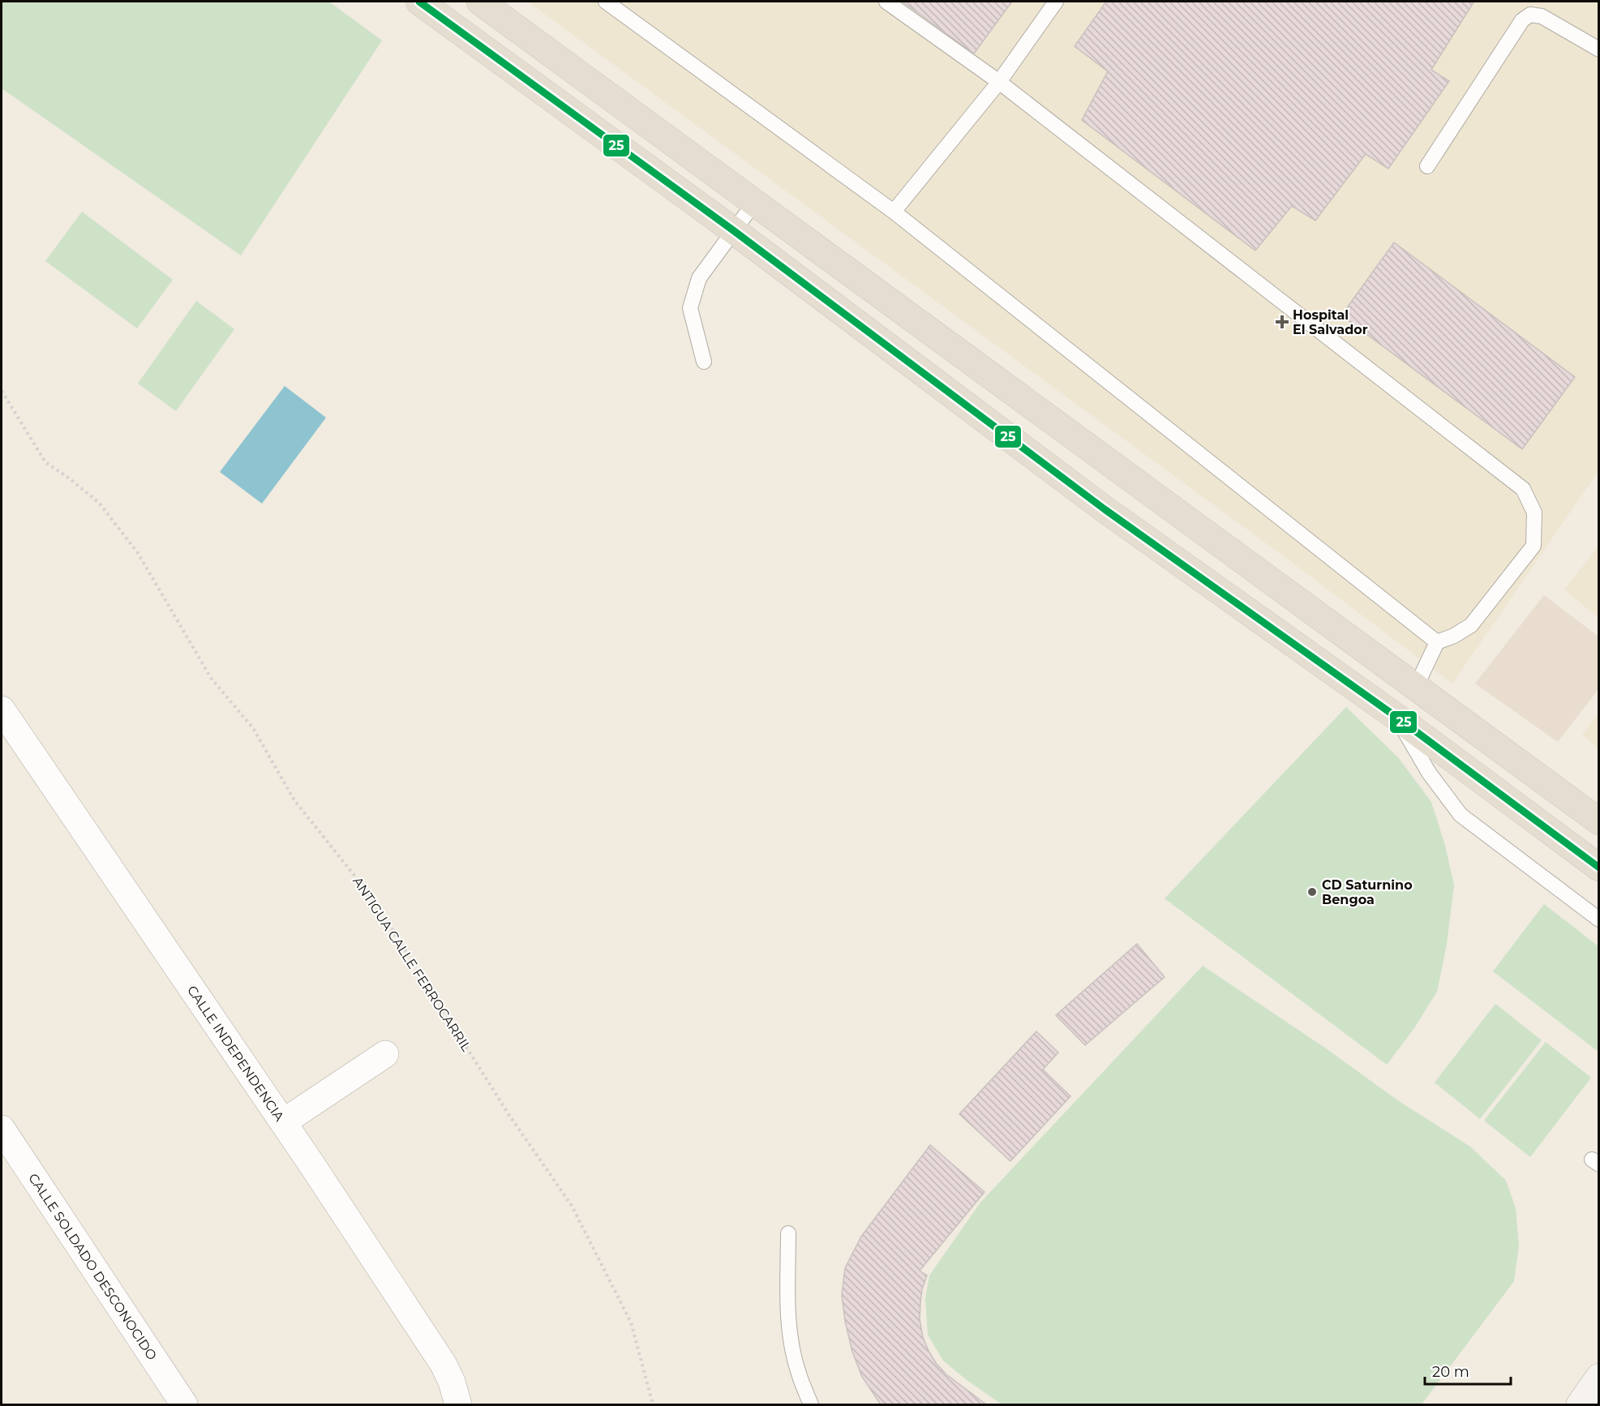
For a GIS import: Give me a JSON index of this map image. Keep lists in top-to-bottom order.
{
  "streets": {
    "street": ["CALLE INDEPENDENCIA", "CALLE SOLDADO DESCONOCIDO"],
    "path": ["ANTIGUA CALLE FERROCARRIL"]
  },
  "places": {
    "health": ["Hospital El Salvador"],
    "other": ["CD Saturnino Bengoa"]
  },
  "lines": ["transit line 25"],
  "scale_bar": "20 m"
}
